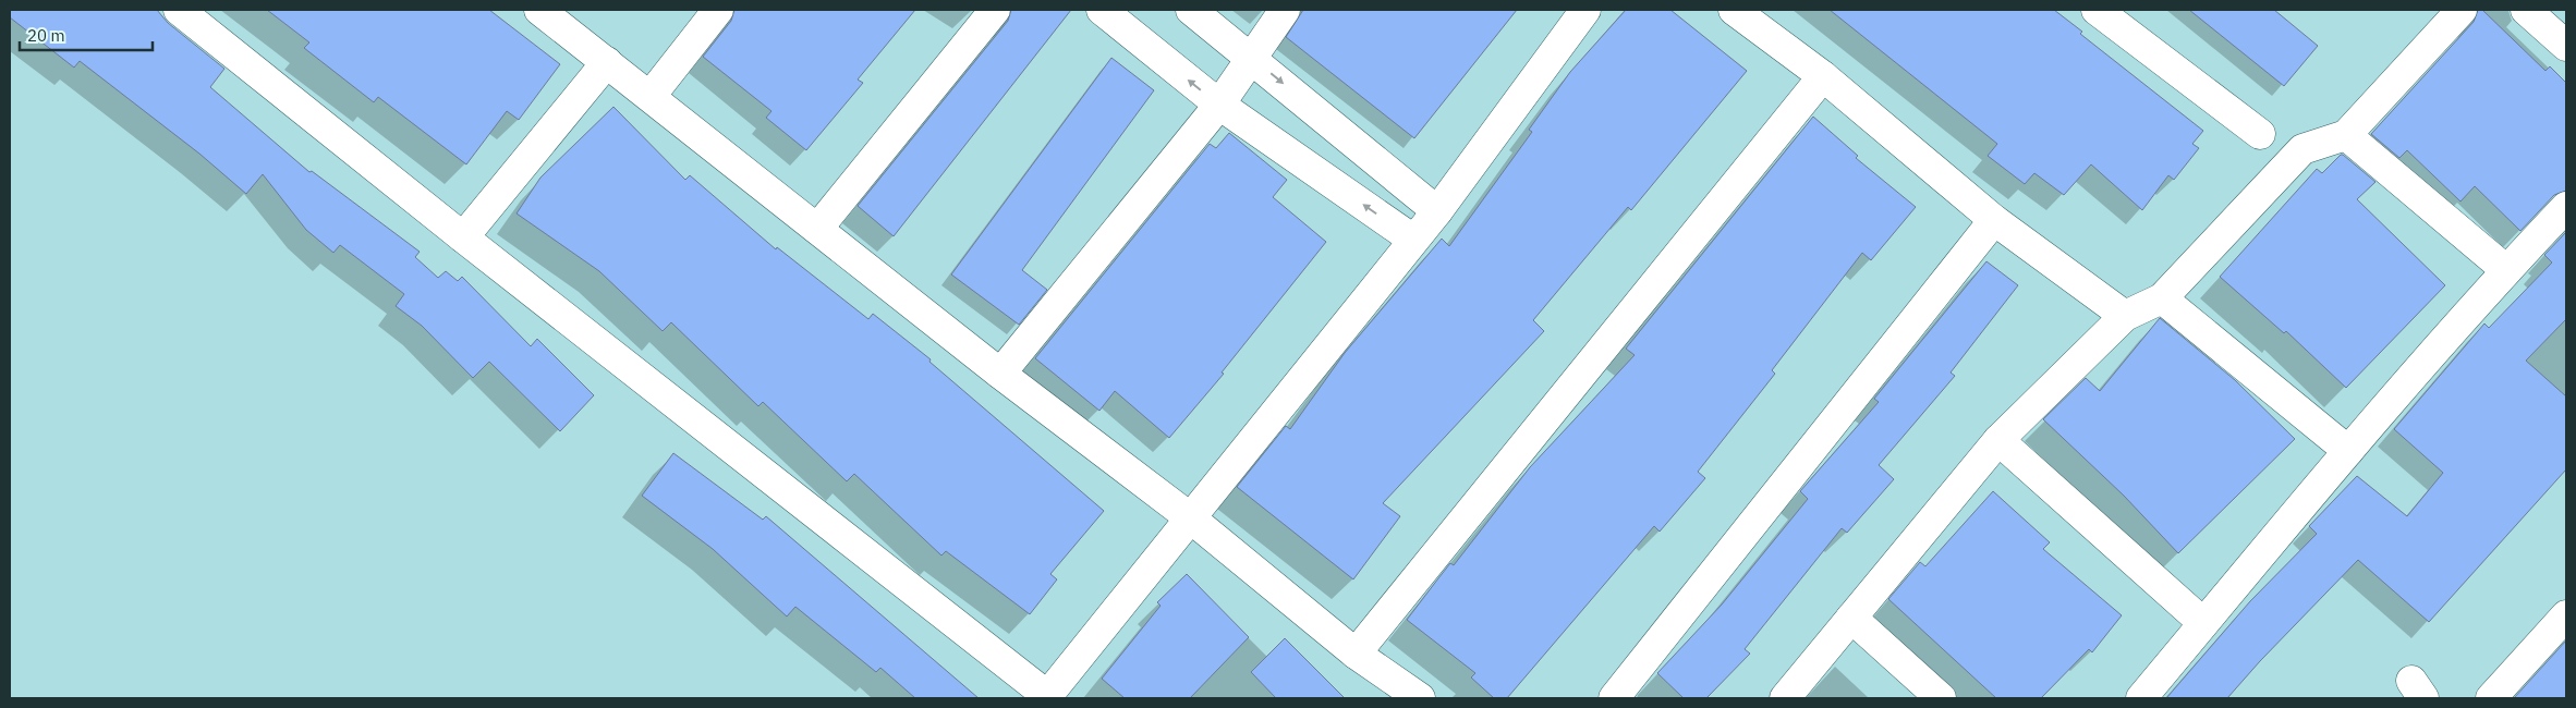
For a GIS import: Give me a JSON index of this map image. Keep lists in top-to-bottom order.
{
  "scale_bar": "20 m"
}
